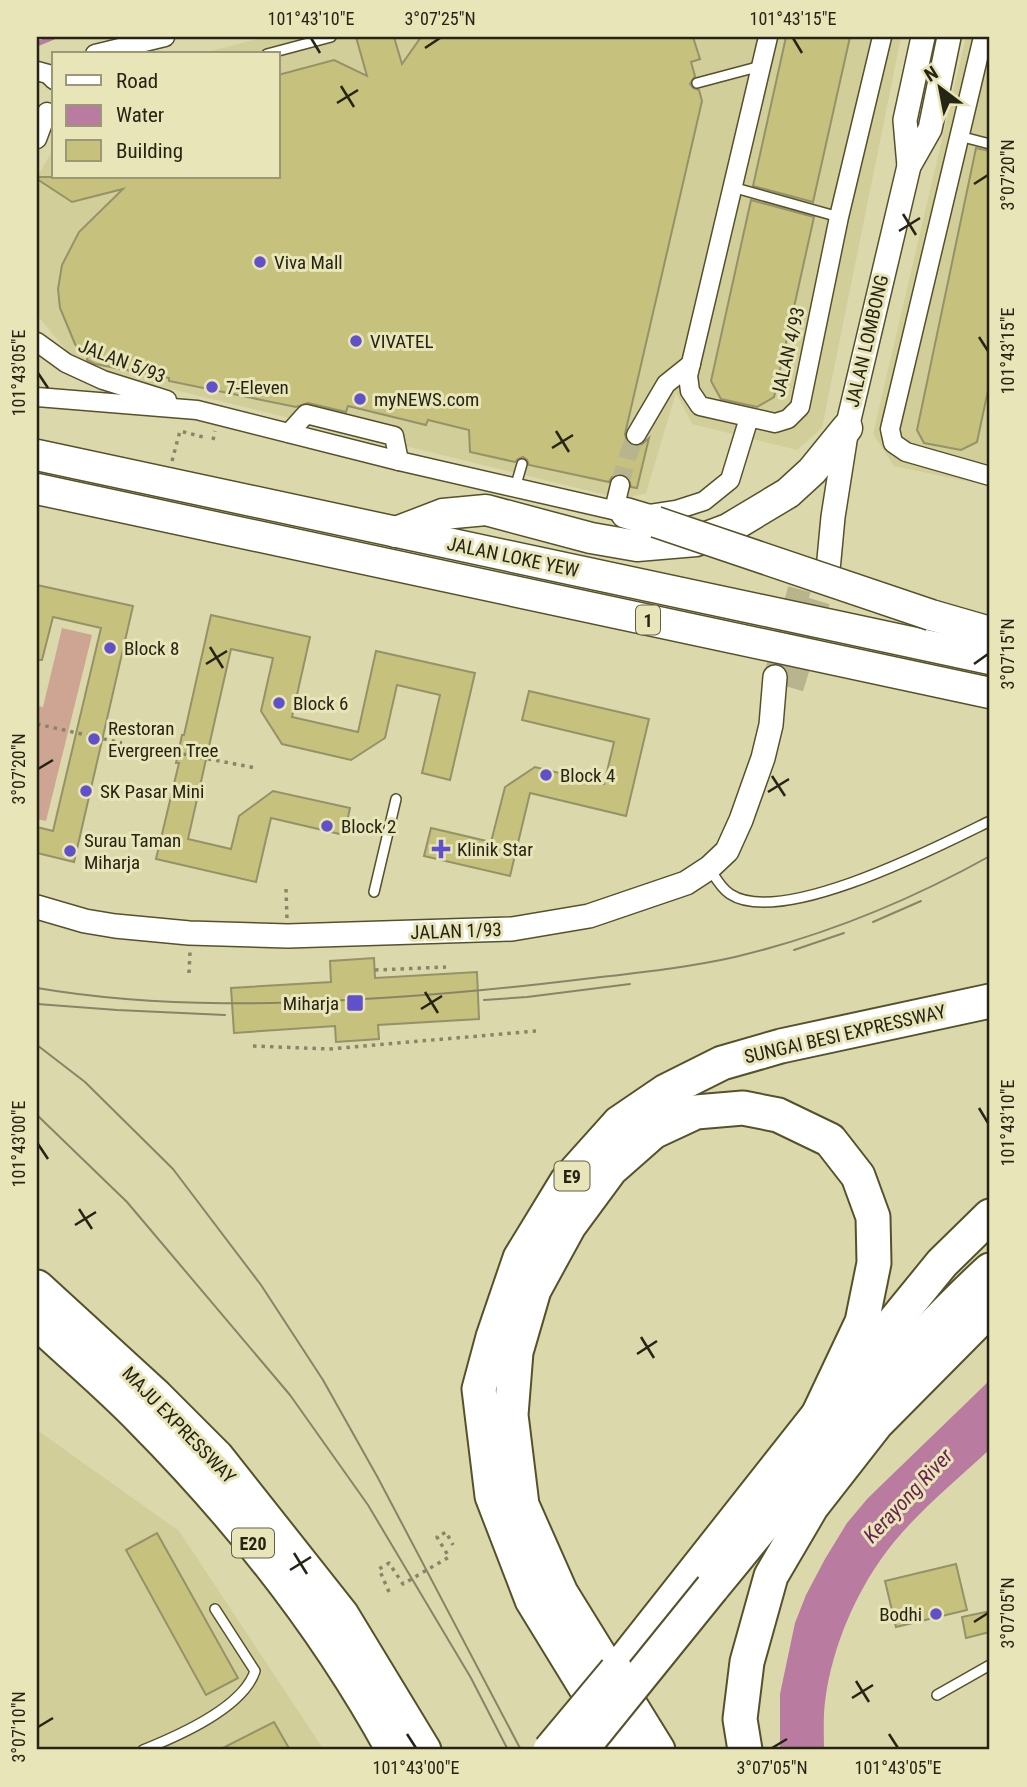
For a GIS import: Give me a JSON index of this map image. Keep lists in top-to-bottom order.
{
  "streets": {
    "highway": [
      "JALAN LOKE YEW",
      "1",
      "SUNGAI BESI EXPRESSWAY",
      "E9",
      "MAJU EXPRESSWAY",
      "E20"
    ],
    "street": [
      "JALAN LOMBONG",
      "JALAN 4/93",
      "JALAN 5/93",
      "JALAN 1/93"
    ]
  },
  "water": ["Kerayong River"],
  "places": {
    "other": [
      "Viva Mall",
      "VIVATEL",
      "7-Eleven",
      "myNEWS.com",
      "Block 8",
      "Block 6",
      "Restoran Evergreen Tree",
      "Block 4",
      "SK Pasar Mini",
      "Block 2",
      "Surau Taman Miharja",
      "Bodhi"
    ],
    "health": ["Klinik Star"],
    "transit": ["Miharja"]
  },
  "legend": ["Road", "Water", "Building"],
  "north": "top left",
  "coordinates": [
    "101°43'10\"E",
    "3°07'25\"N",
    "101°43'15\"E",
    "3°07'20\"N",
    "101°43'05\"E",
    "3°07'15\"N",
    "101°43'00\"E",
    "3°07'05\"N",
    "3°07'10\"N"
  ]
}
